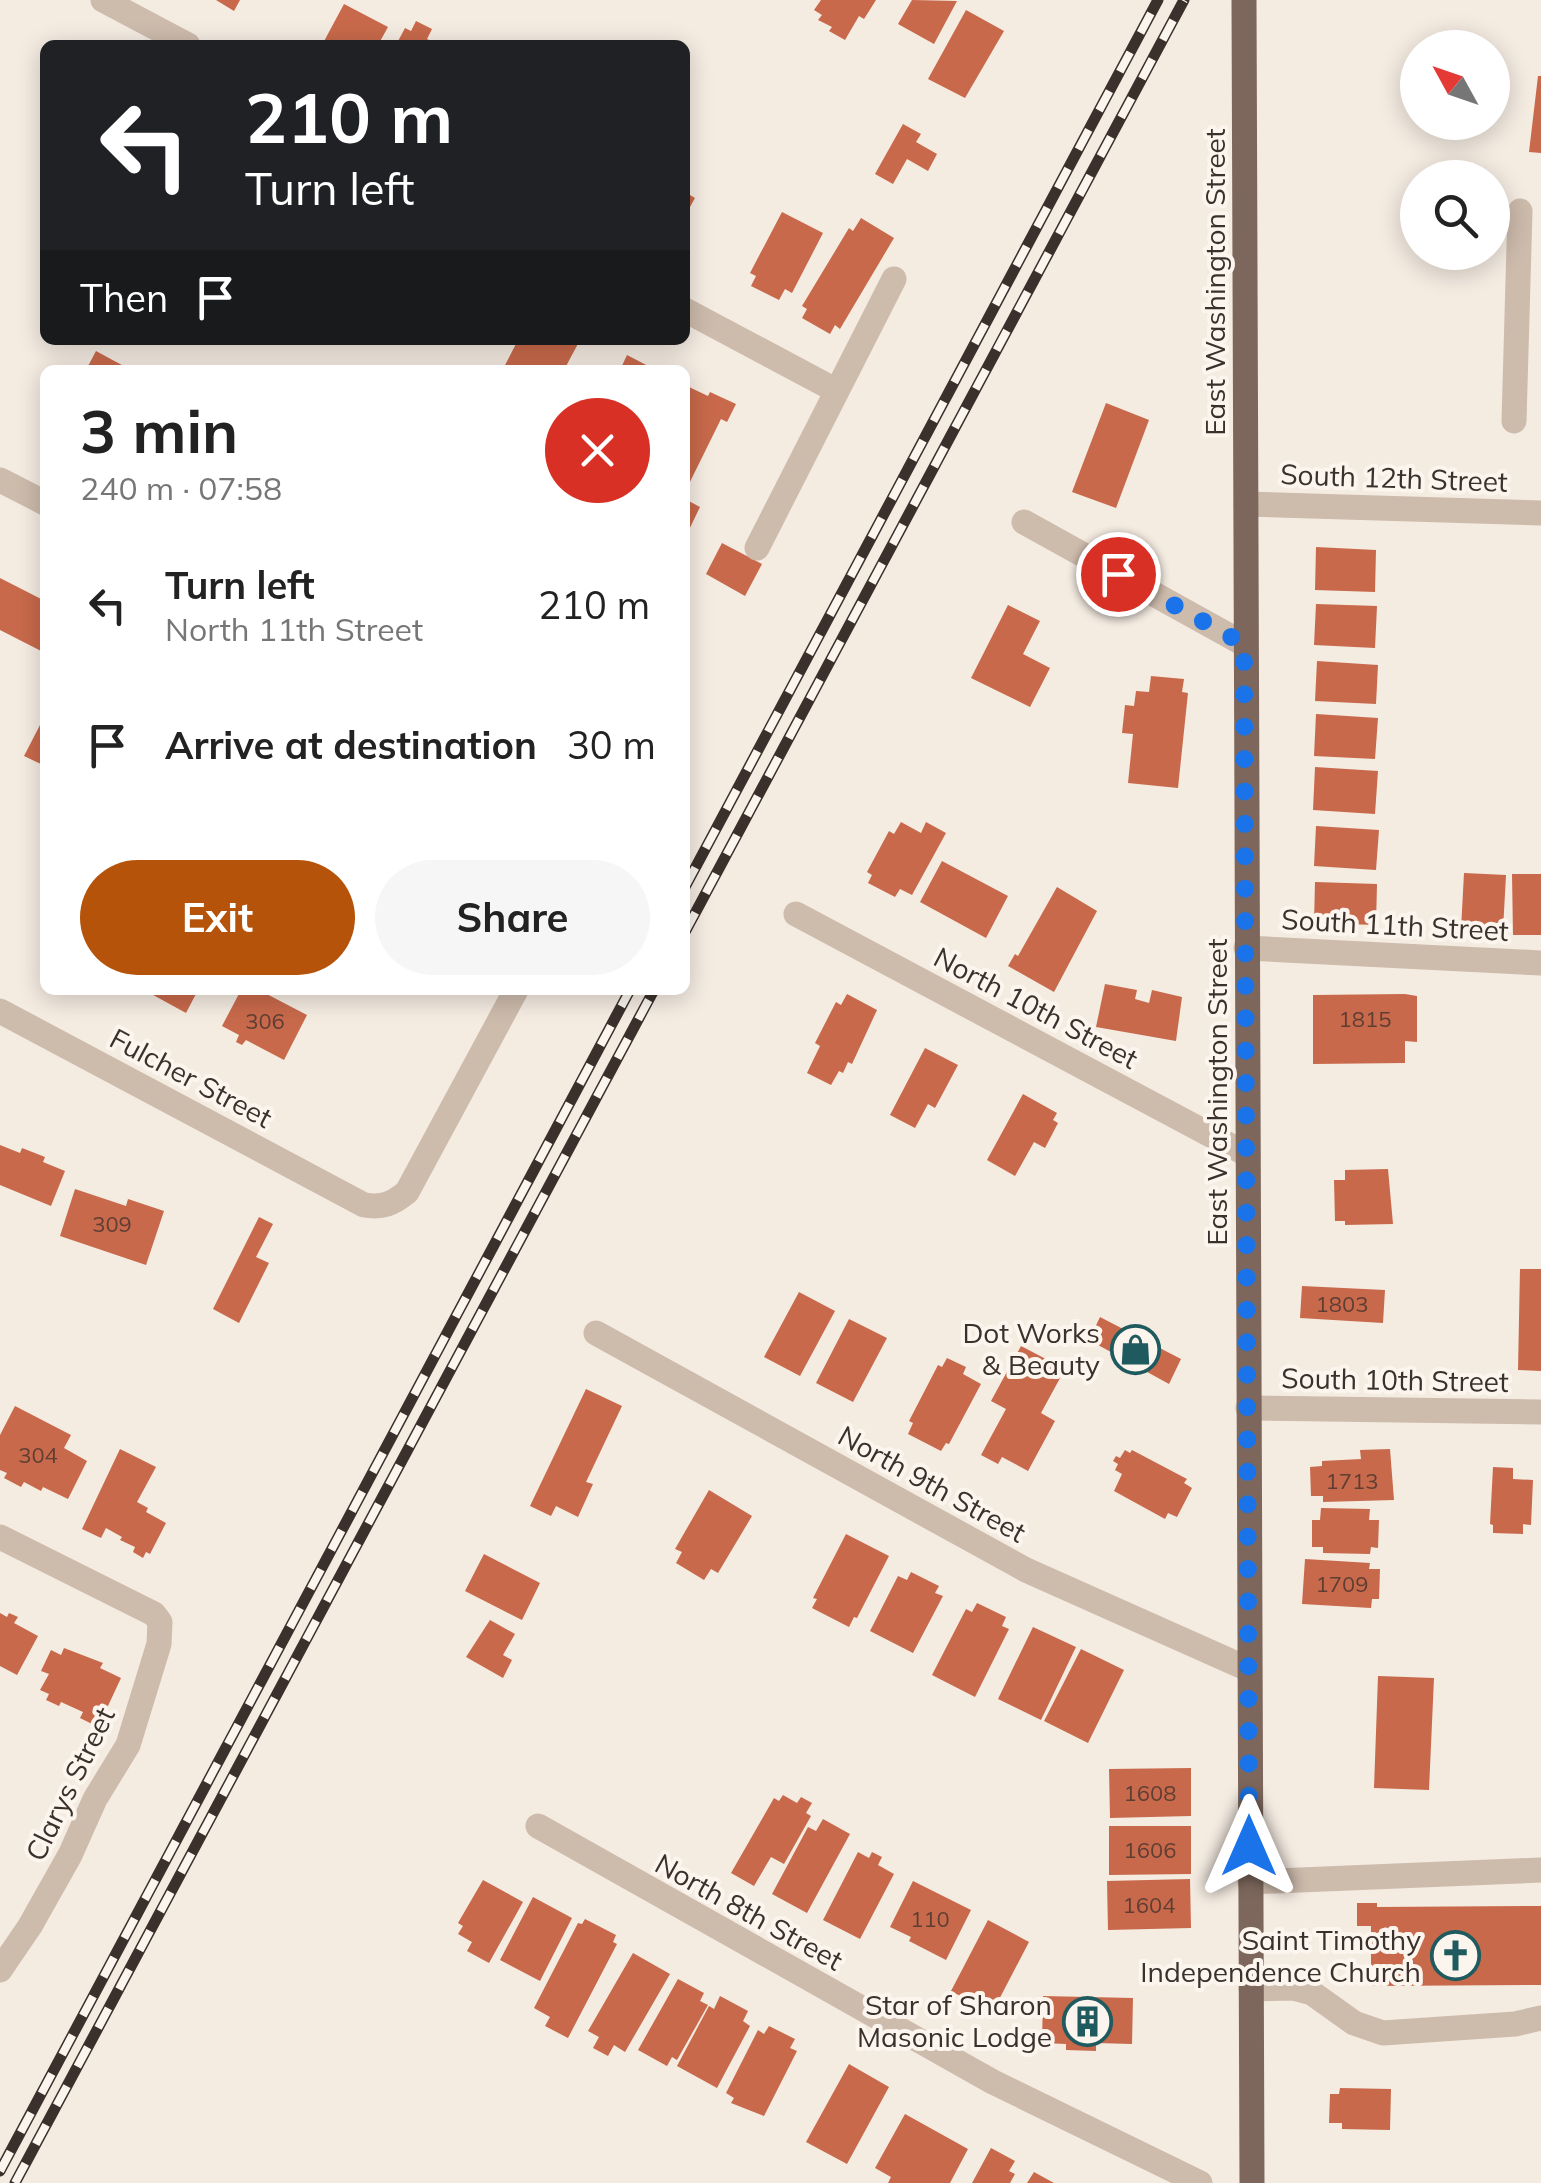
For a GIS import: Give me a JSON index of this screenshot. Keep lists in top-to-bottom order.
{
  "streets": {
    "main road": ["East Washington Street"],
    "street": [
      "South 12th Street",
      "South 11th Street",
      "North 10th Street",
      "Fulcher Street",
      "South 10th Street",
      "North 9th Street",
      "Clarys Street",
      "North 8th Street"
    ]
  },
  "crossings": [
    ["East Washington Street", "South 12th Street"],
    ["East Washington Street", "South 11th Street"],
    ["East Washington Street", "North 10th Street"],
    ["East Washington Street", "South 10th Street"],
    ["East Washington Street", "North 9th Street"]
  ],
  "places": {
    "shop": ["Dot Works & Beauty"],
    "church": ["Saint Timothy Independence Church"],
    "building": ["Star of Sharon Masonic Lodge"]
  },
  "house_numbers": [
    "1815",
    "306",
    "309",
    "1803",
    "304",
    "1713",
    "1709",
    "1608",
    "1606",
    "1604",
    "110"
  ],
  "north": "top left",
  "page": {
    "turn": ["210 m", "Turn left"],
    "then": "Then",
    "heading": ["3 min", "240 m · 07:58"],
    "list": [
      {
        "name": "Turn left",
        "note": "North 11th Street",
        "value": "210 m"
      },
      {
        "name": "Arrive at destination",
        "value": "30 m"
      }
    ],
    "buttons": ["Exit", "Share"]
  }
}
